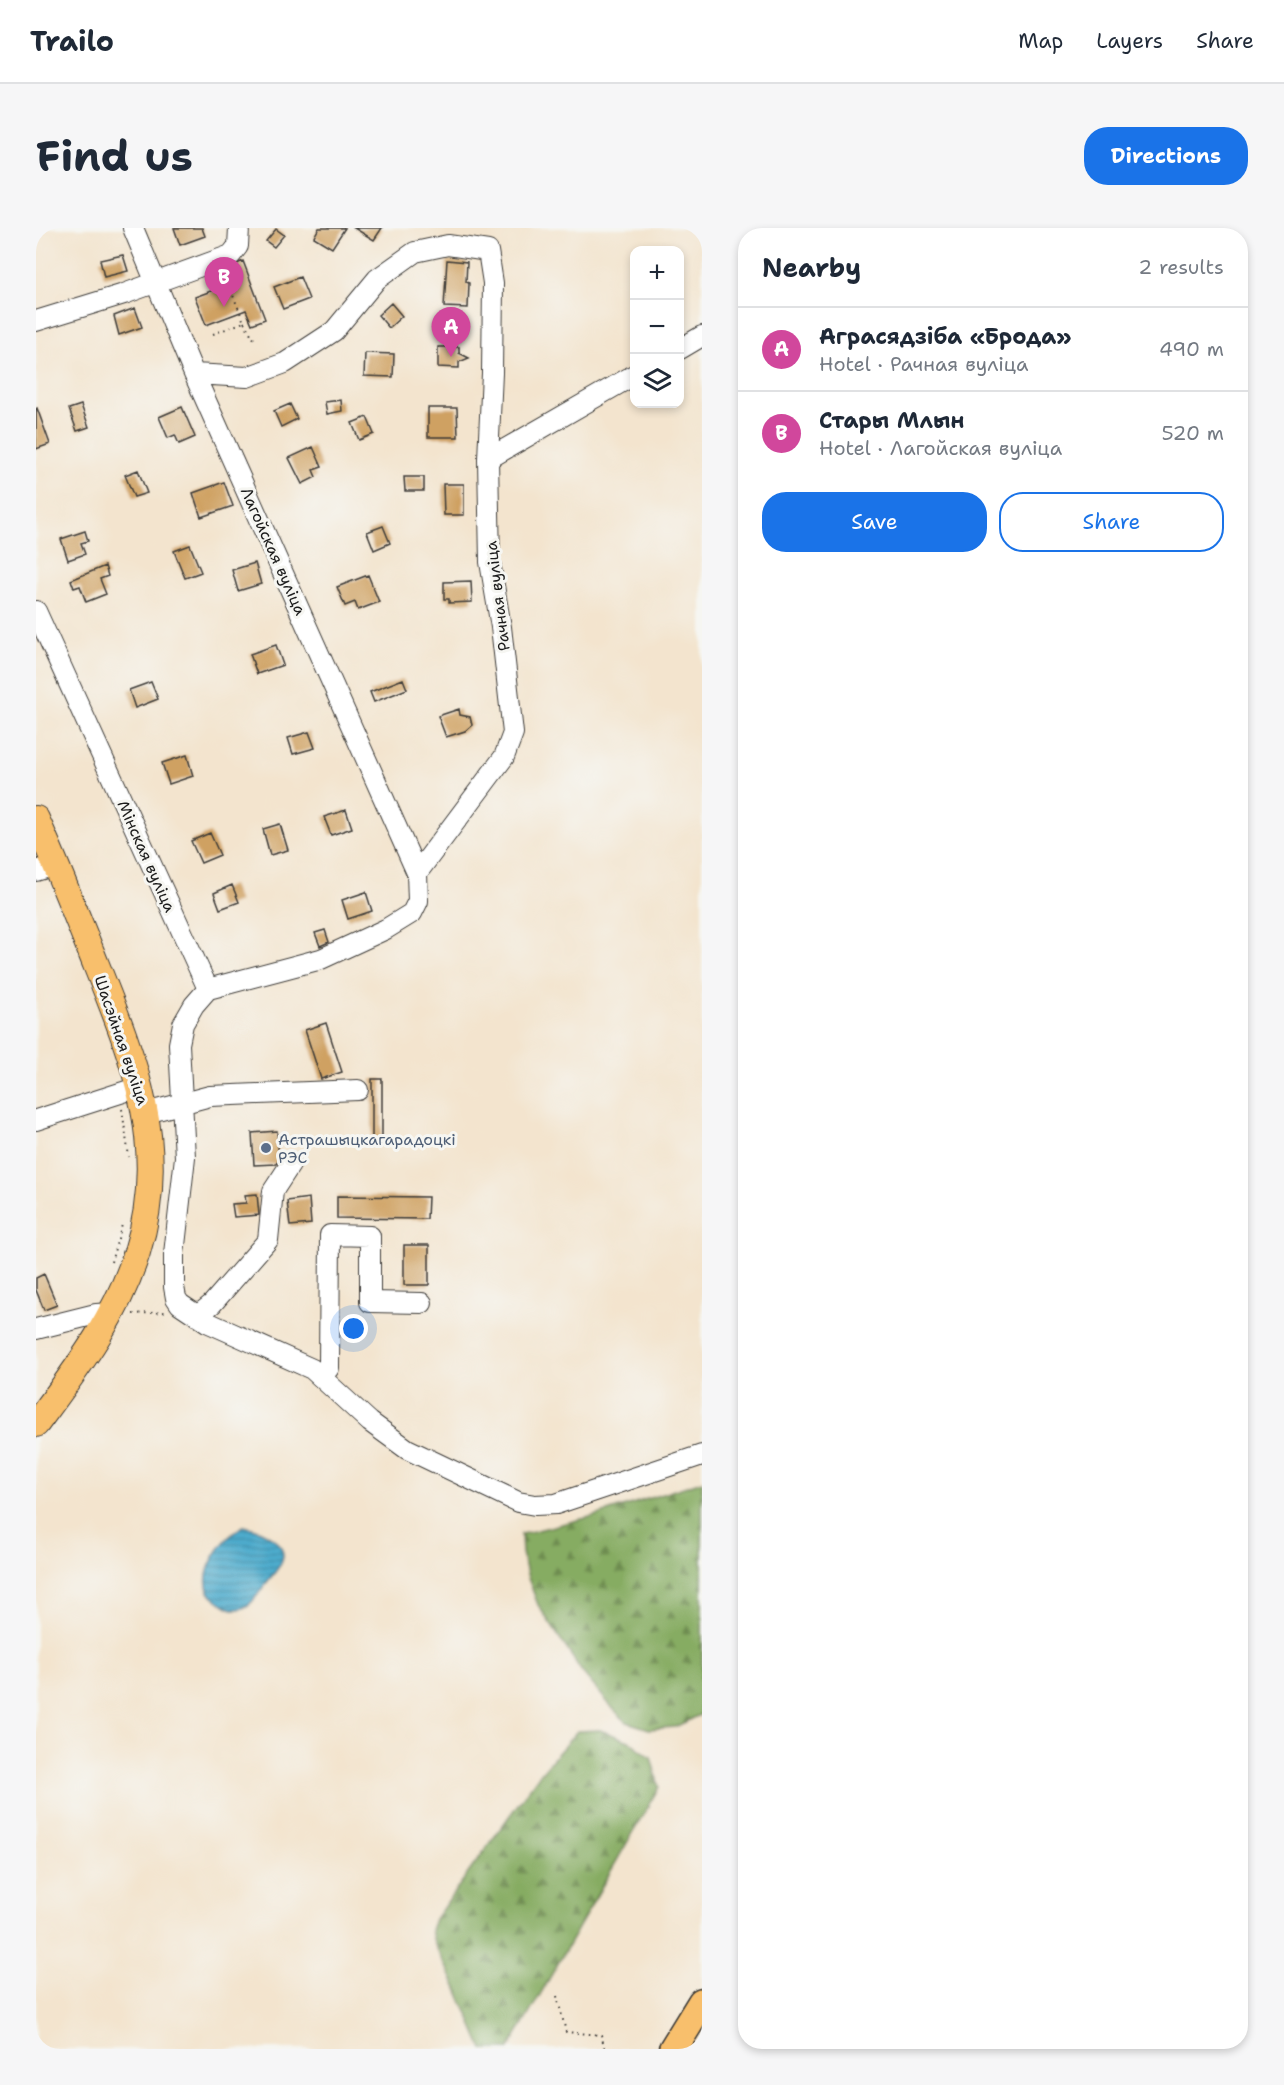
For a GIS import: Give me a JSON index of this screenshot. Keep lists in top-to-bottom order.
{
  "streets": {
    "main road": ["Шасэйная вуліца"],
    "street": ["Лагойская вуліца", "Рачная вуліца", "Мінская вуліца"]
  },
  "crossings": [
    ["Лагойская вуліца", "Рачная вуліца"]
  ],
  "places": ["Астрашыцкагарадоцкі РЭС"],
  "page": {
    "header": "Trailo",
    "nav": ["Map", "Layers", "Share"],
    "buttons": [
      "Directions",
      ["Save", "Share"]
    ],
    "title": "Find us",
    "heading": ["Nearby", "2 results"],
    "map_buttons": ["+", "−"],
    "pins": ["B", "A"],
    "list": [
      {
        "mark": "A",
        "name": "Аграсядзіба «Брода»",
        "note": "Hotel · Рачная вуліца",
        "value": "490 m"
      },
      {
        "mark": "B",
        "name": "Стары Млын",
        "note": "Hotel · Лагойская вуліца",
        "value": "520 m"
      }
    ]
  }
}
